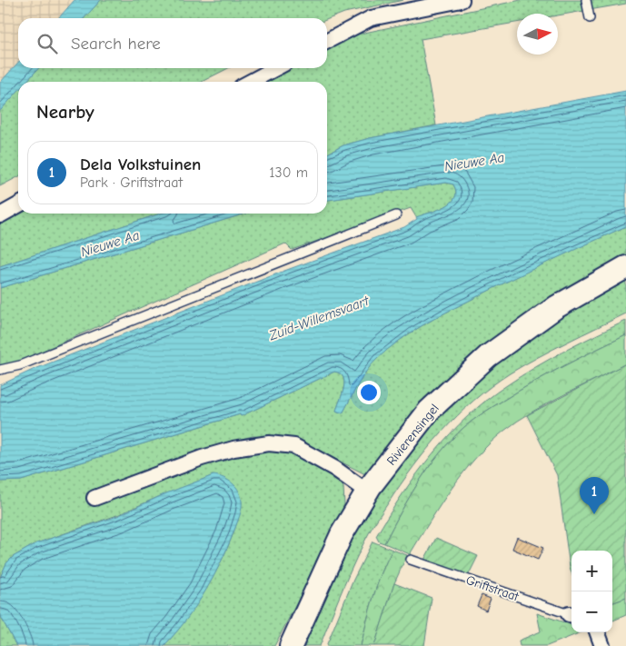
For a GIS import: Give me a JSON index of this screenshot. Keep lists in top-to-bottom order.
{
  "streets": {
    "main road": ["Rivierensingel"],
    "lane": ["Griftstraat"]
  },
  "water": ["Nieuwe Aa", "Zuid-Willemsvaart"],
  "north": "right",
  "page": {
    "search": "Search here",
    "heading": "Nearby",
    "list": [
      {
        "mark": "1",
        "name": "Dela Volkstuinen",
        "note": "Park · Griftstraat",
        "value": "130 m"
      }
    ],
    "pins": "1",
    "map_buttons": ["+", "−"]
  }
}
